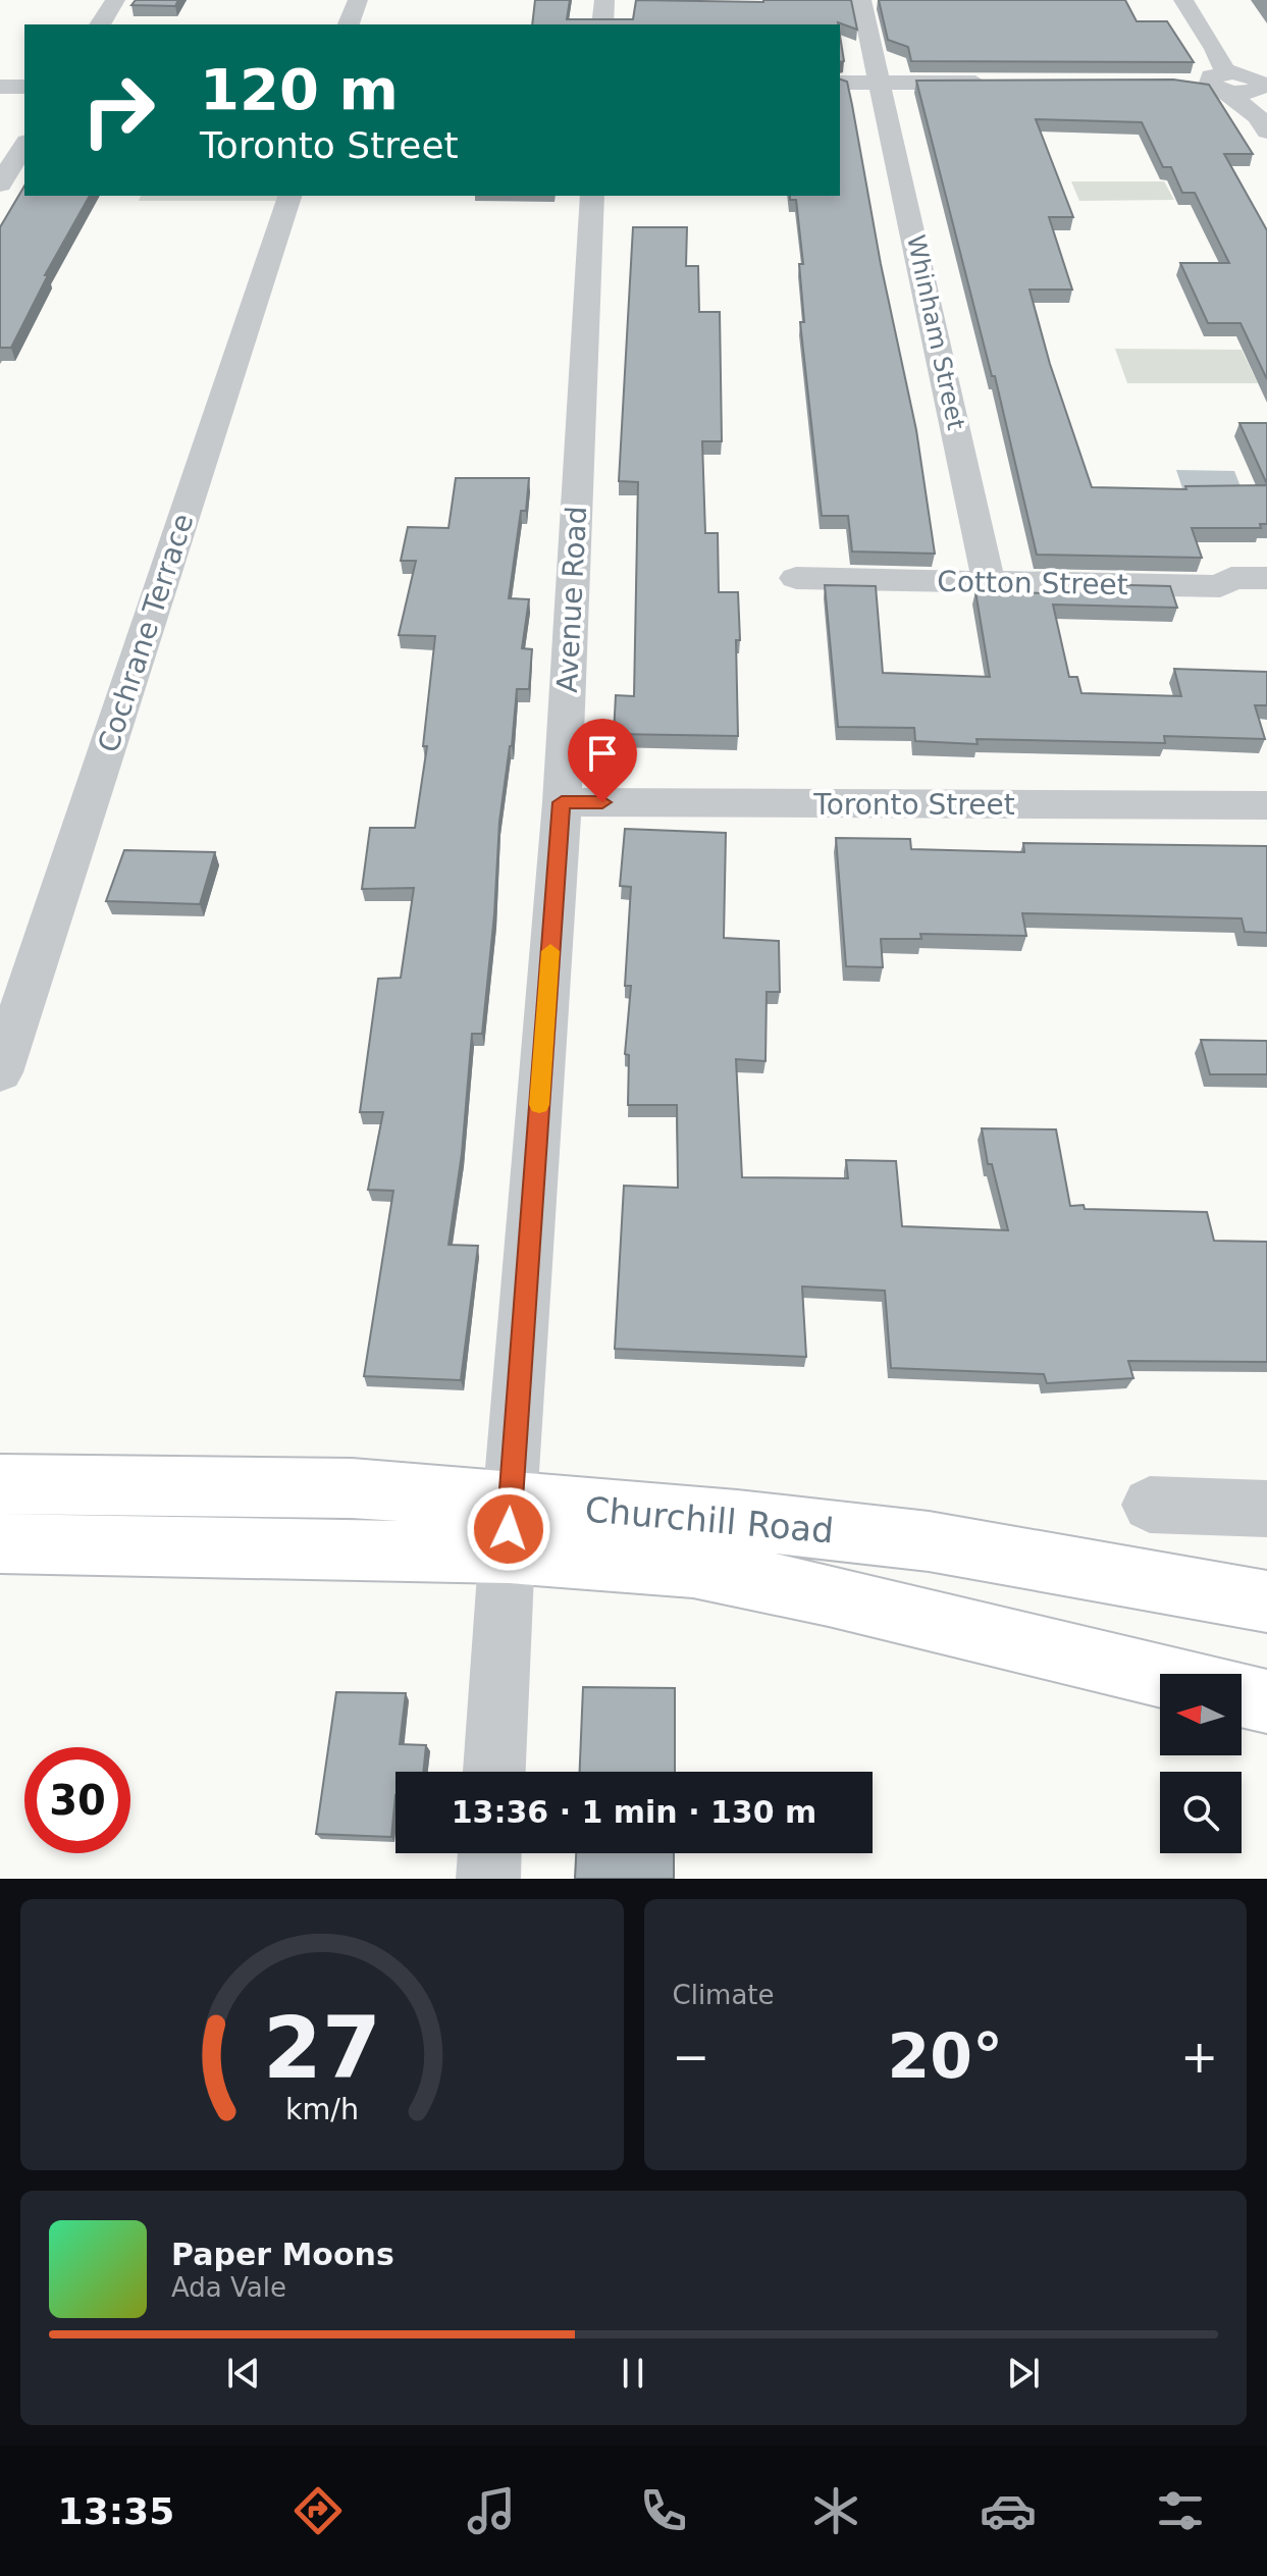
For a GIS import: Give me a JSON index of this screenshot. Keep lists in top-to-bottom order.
{
  "streets": {
    "main road": ["Churchill Road"],
    "street": [
      "Whinham Street",
      "Cotton Street",
      "Avenue Road",
      "Cochrane Terrace",
      "Toronto Street"
    ]
  },
  "crossings": [
    ["Whinham Street", "Cotton Street"],
    ["Avenue Road", "Toronto Street"],
    ["Avenue Road", "Churchill Road"]
  ],
  "north": "left",
  "page": {
    "turn": ["120 m", "Toronto Street"],
    "limit": "30",
    "trip": "13:36 · 1 min · 130 m",
    "tile": "Climate",
    "heat": ["−", "20°", "+"],
    "song": ["Paper Moons", "Ada Vale"],
    "tabs": "13:35",
    "gauge": ["27", "km/h"]
  }
}
